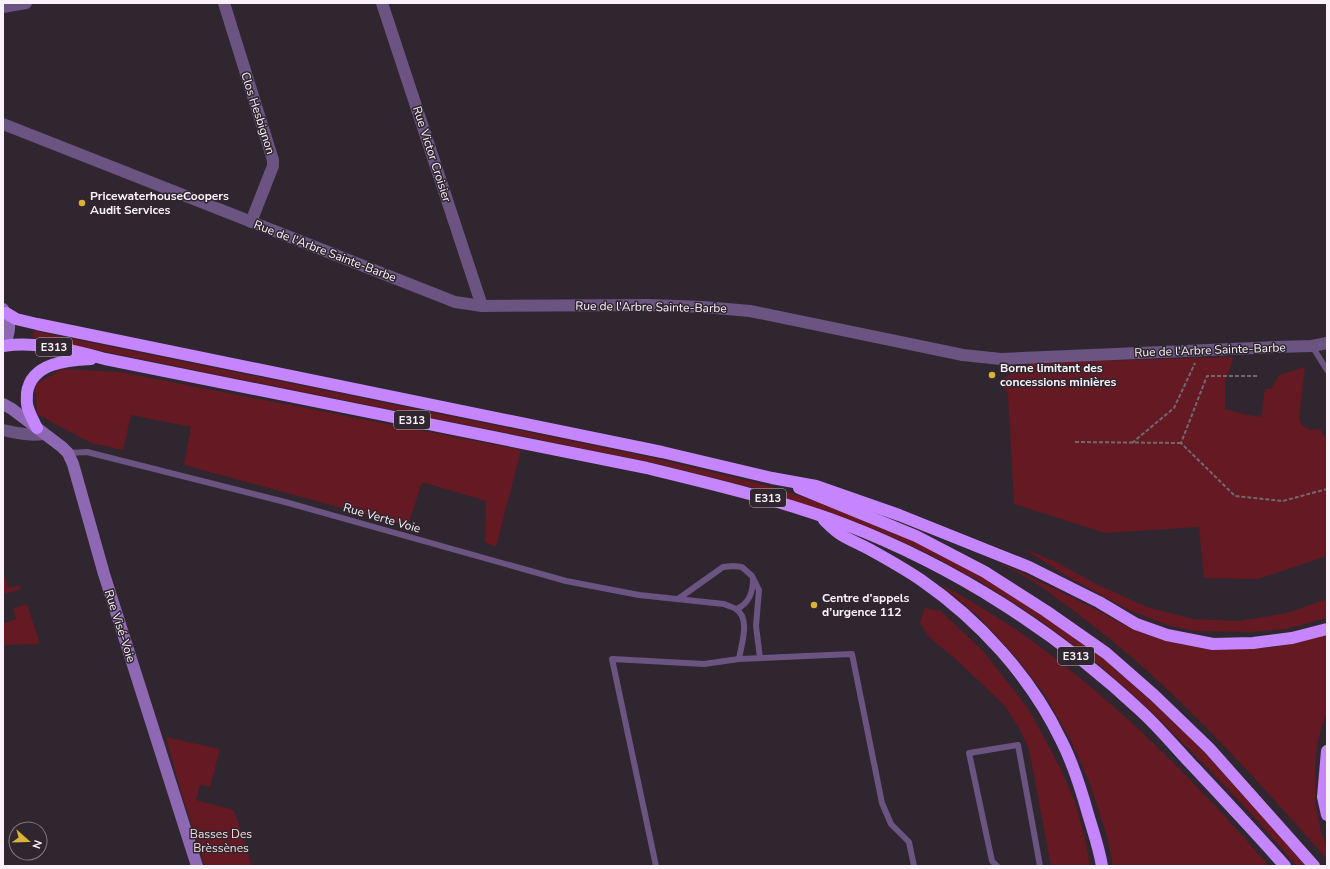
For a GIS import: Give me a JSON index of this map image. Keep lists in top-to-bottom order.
{
  "streets": {
    "highway": ["E313"],
    "street": [
      "Clos Hesbignon",
      "Rue Victor Croisier",
      "Rue de l'Arbre Sainte-Barbe",
      "Rue Visé-Voie"
    ],
    "lane": ["Rue Verte Voie"]
  },
  "crossings": [
    ["Clos Hesbignon", "Rue de l'Arbre Sainte-Barbe"],
    ["Rue Victor Croisier", "Rue de l'Arbre Sainte-Barbe"],
    ["Rue Verte Voie", "Rue Visé-Voie"]
  ],
  "parks": ["Basses Des Brèssènes"],
  "places": ["PricewaterhouseCoopers Audit Services", "Borne limitant des concessions minières", "Centre d’appels d’urgence 112"],
  "north": "right"
}
